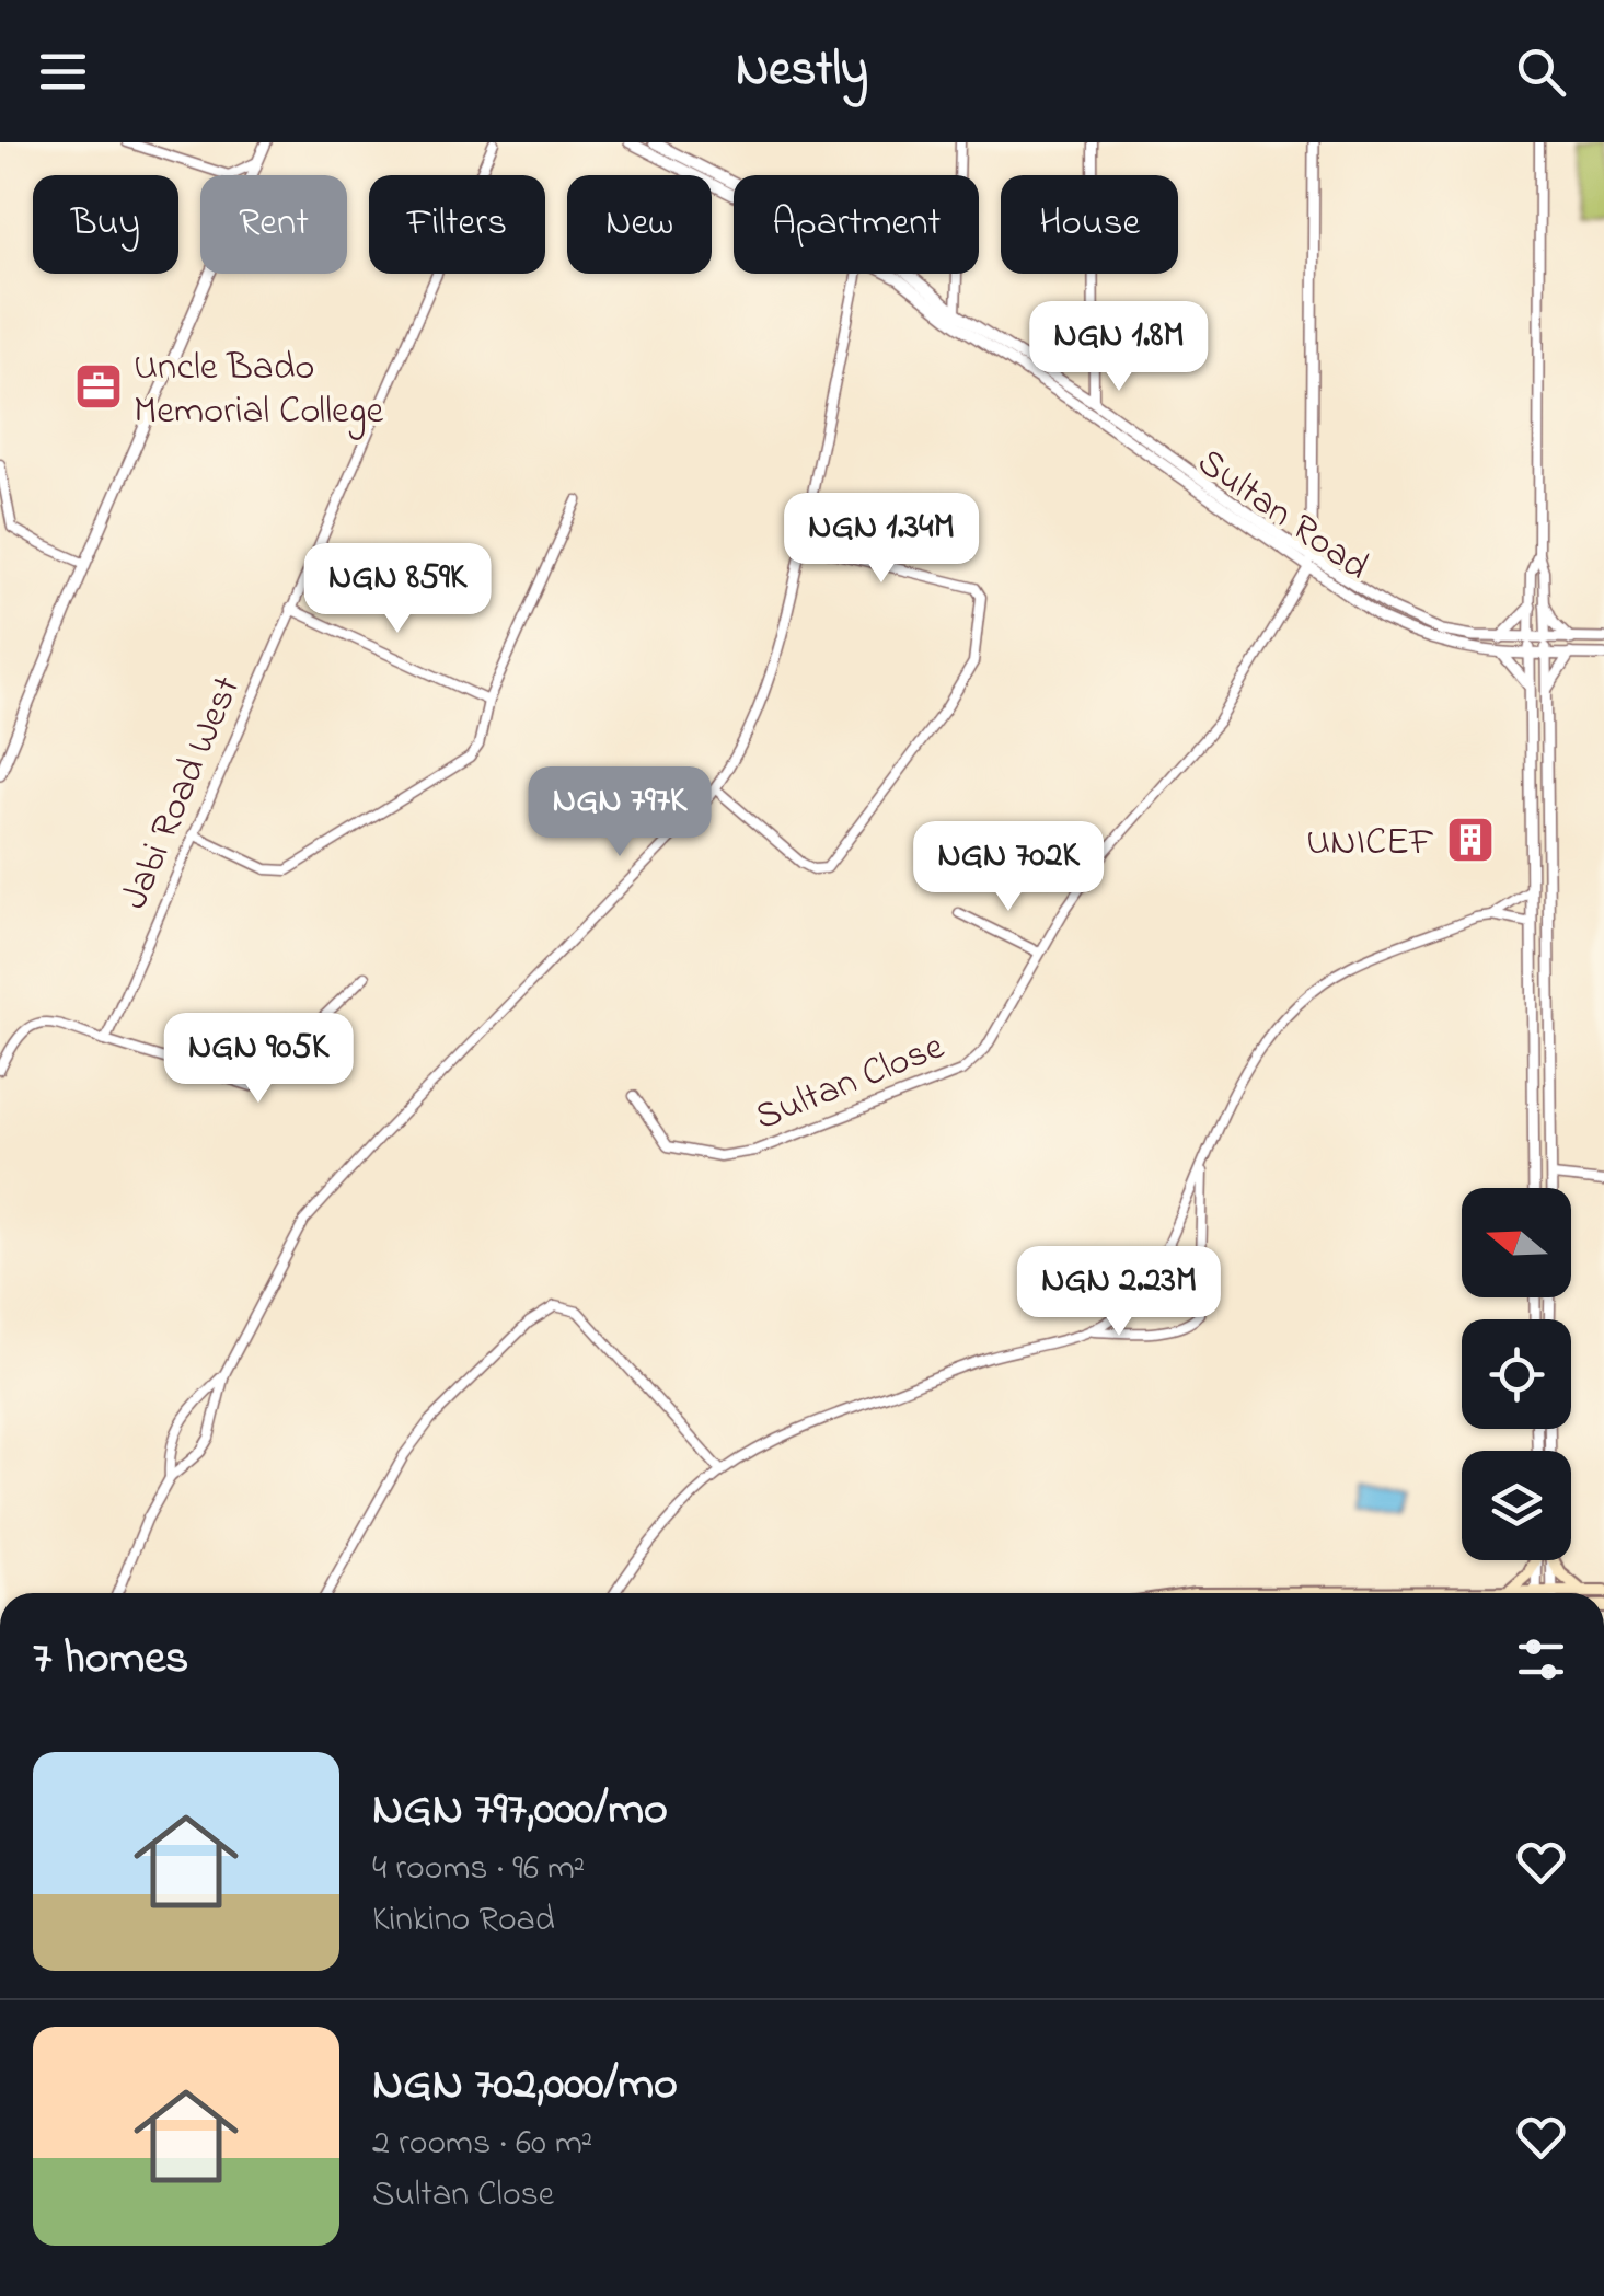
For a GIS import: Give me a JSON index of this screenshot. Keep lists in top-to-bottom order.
{
  "streets": {
    "street": ["Sultan Road", "Jabi Road West", "Sultan Close"]
  },
  "crossings": [
    ["Sultan Road", "Sultan Close"]
  ],
  "places": {
    "office": ["Uncle Bado Memorial College"],
    "building": ["UNICEF"]
  },
  "north": "left",
  "page": {
    "header": "Nestly",
    "chip": [
      "Buy",
      "Rent",
      "Filters",
      "New",
      "Apartment",
      "House"
    ],
    "price": [
      "NGN 1.8M",
      "NGN 1.34M",
      "NGN 859K",
      "NGN 797K",
      "NGN 702K",
      "NGN 905K",
      "NGN 2.23M"
    ],
    "heading": "7 homes",
    "list": [
      {
        "name": "NGN 797,000/mo",
        "note": "4 rooms · 96 m² · Kinkino Road"
      },
      {
        "name": "NGN 702,000/mo",
        "note": "2 rooms · 60 m² · Sultan Close"
      }
    ]
  }
}
